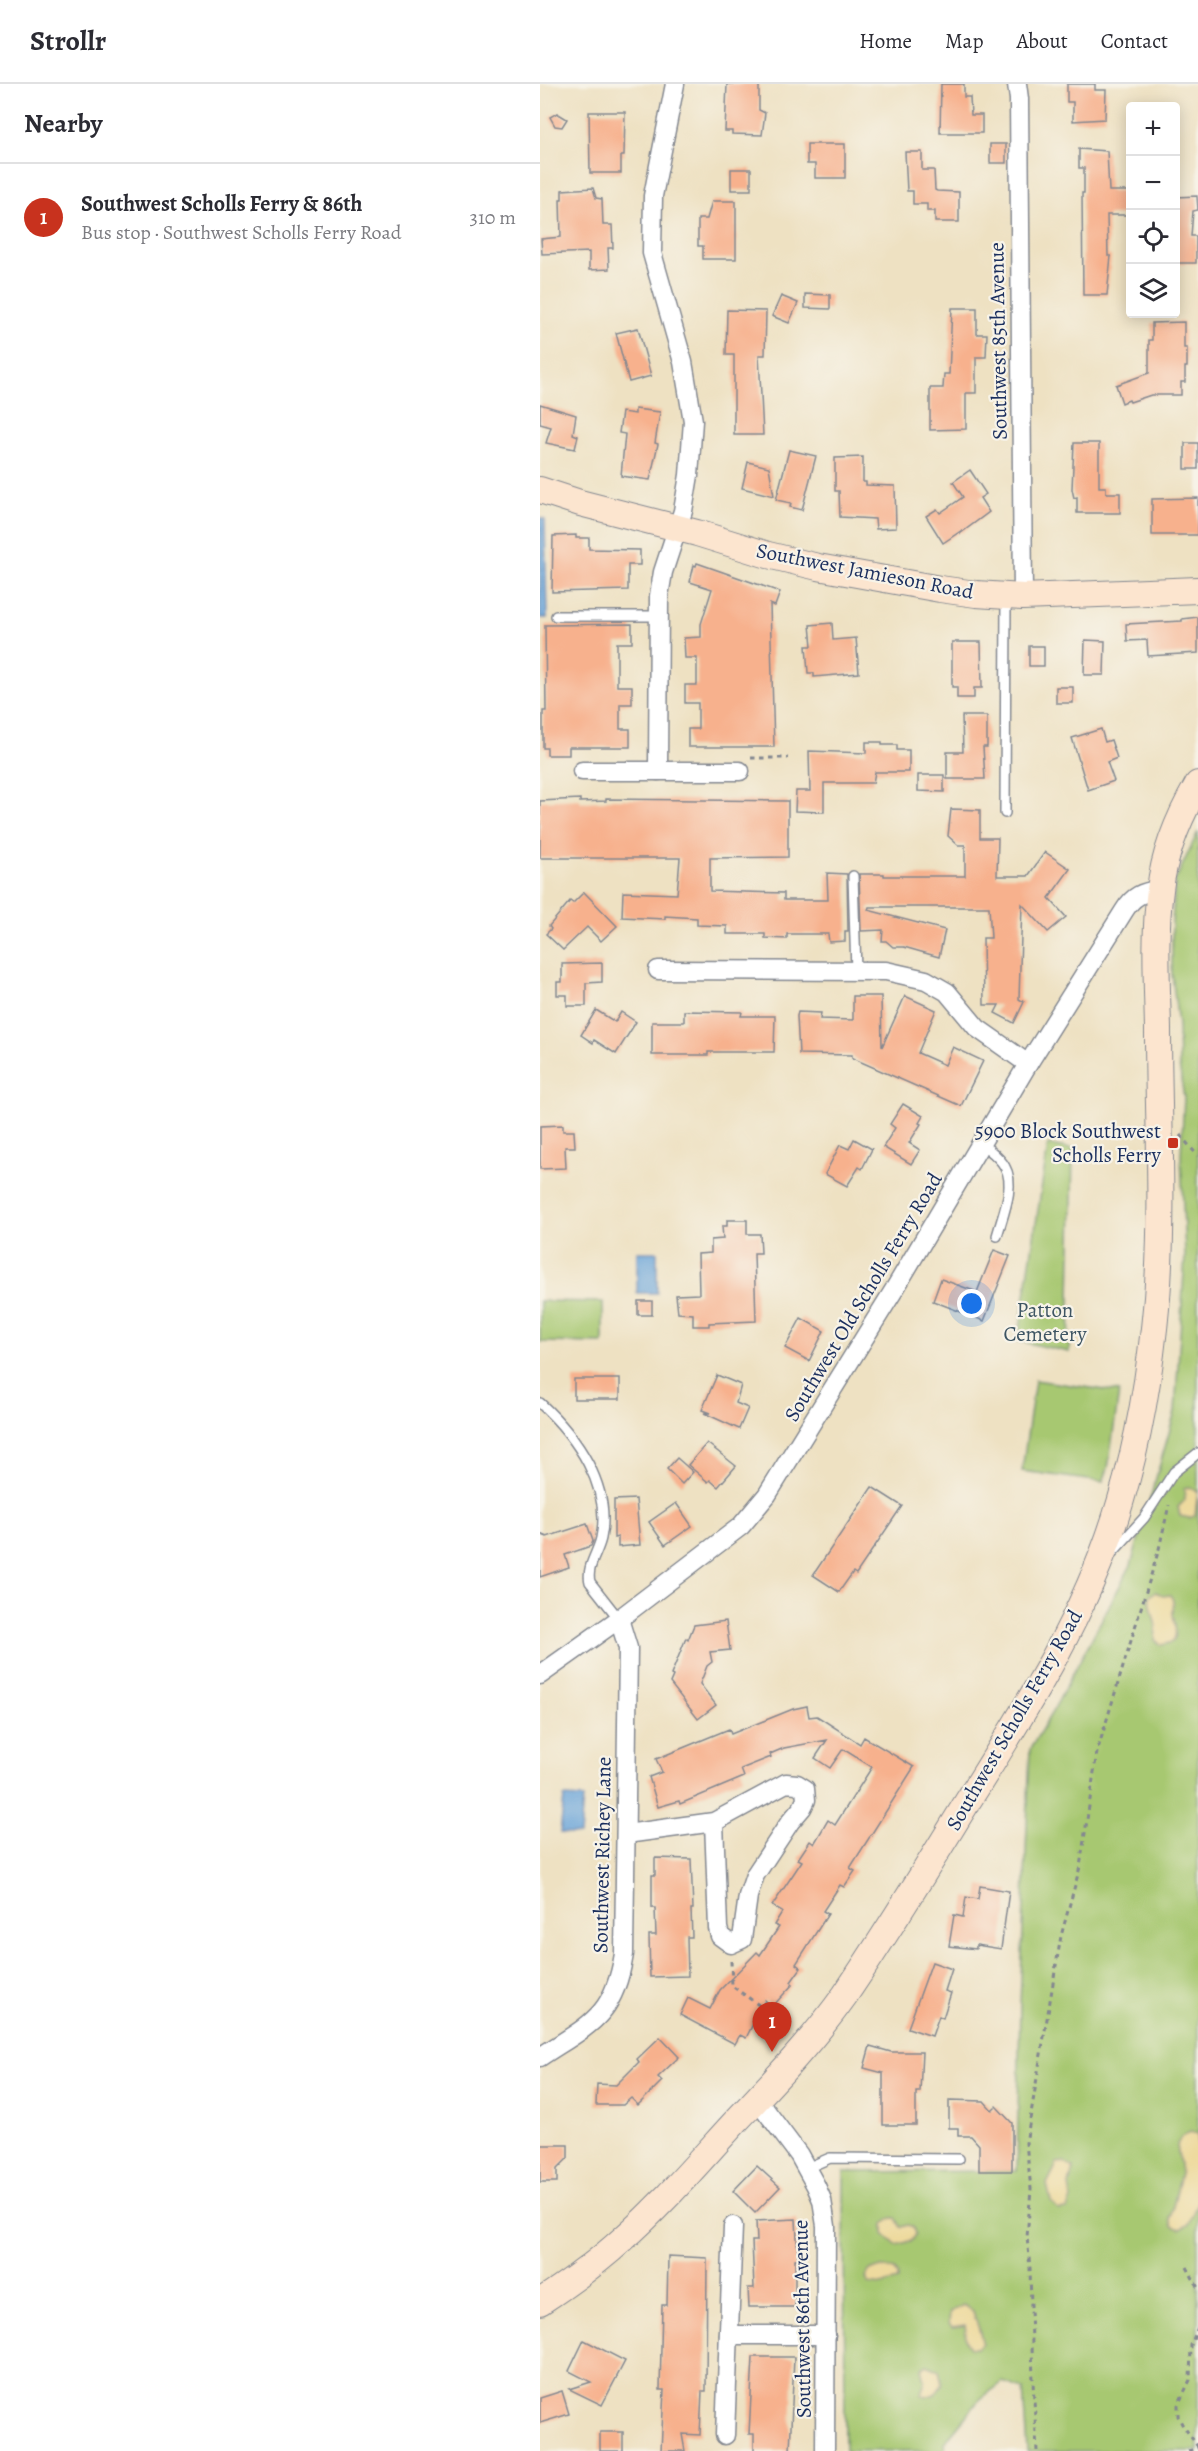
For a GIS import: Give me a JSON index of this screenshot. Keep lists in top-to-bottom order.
{
  "streets": {
    "main road": ["Southwest Jamieson Road", "Southwest Scholls Ferry Road"],
    "street": [
      "Southwest 85th Avenue",
      "Southwest Old Scholls Ferry Road",
      "Southwest Richey Lane",
      "Southwest 86th Avenue"
    ]
  },
  "crossings": [
    ["Southwest 85th Avenue", "Southwest Jamieson Road"],
    ["Southwest Old Scholls Ferry Road", "Southwest Scholls Ferry Road"],
    ["Southwest Old Scholls Ferry Road", "Southwest Richey Lane"],
    ["Southwest Scholls Ferry Road", "Southwest 86th Avenue"]
  ],
  "parks": ["Patton Cemetery"],
  "places": {
    "transit": ["5900 Block Southwest Scholls Ferry"]
  },
  "page": {
    "header": "Strollr",
    "nav": [
      "Home",
      "Map",
      "About",
      "Contact"
    ],
    "heading": "Nearby",
    "map_buttons": ["+", "−"],
    "list": [
      {
        "mark": "1",
        "name": "Southwest Scholls Ferry & 86th",
        "note": "Bus stop · Southwest Scholls Ferry Road",
        "value": "310 m"
      }
    ],
    "pins": "1"
  }
}
